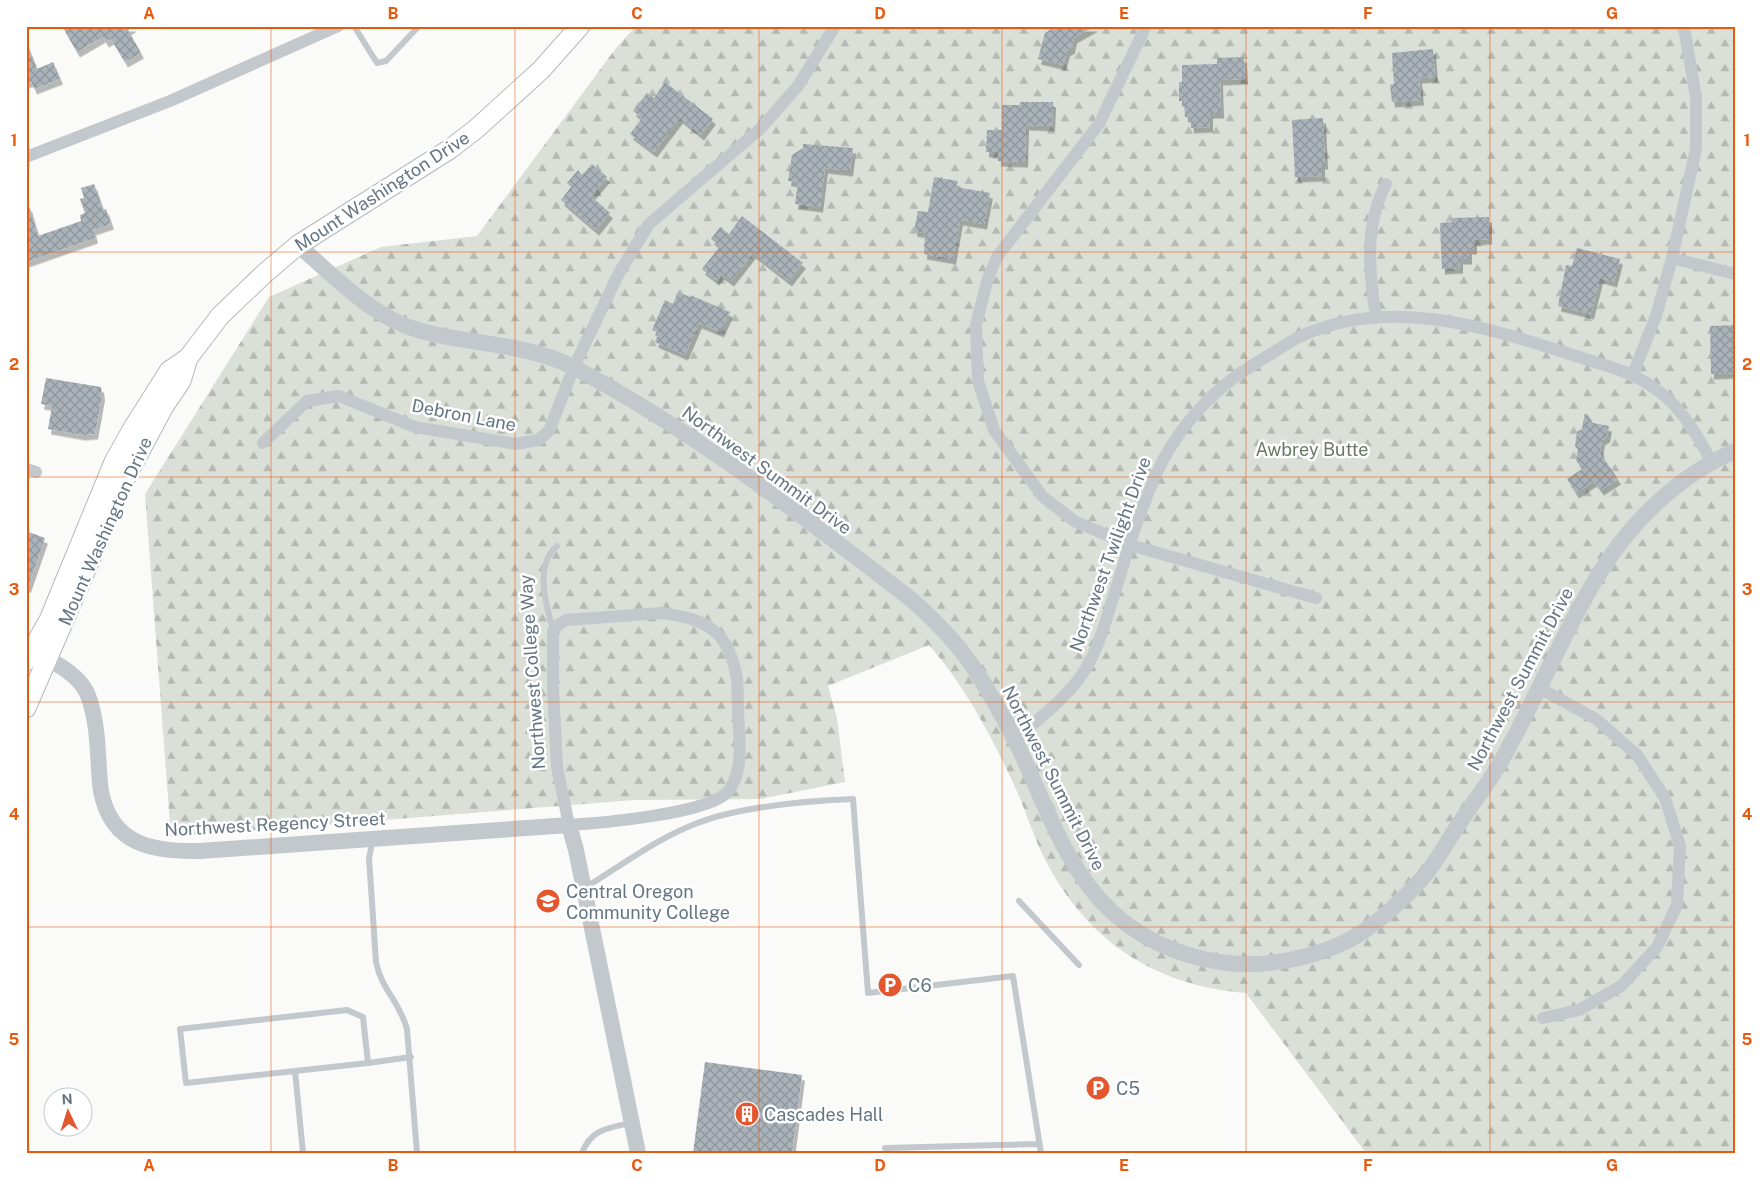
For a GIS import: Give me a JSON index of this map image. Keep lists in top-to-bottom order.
{
  "streets": {
    "main road": ["Mount Washington Drive"],
    "street": [
      "Debron Lane",
      "Northwest Summit Drive",
      "Northwest Twilight Drive",
      "Northwest College Way",
      "Northwest Regency Street"
    ]
  },
  "crossings": [
    ["Mount Washington Drive", "Northwest Summit Drive"],
    ["Mount Washington Drive", "Northwest Regency Street"],
    ["Debron Lane", "Northwest Summit Drive"],
    ["Northwest Summit Drive", "Northwest Twilight Drive"],
    ["Northwest College Way", "Northwest Regency Street"]
  ],
  "parks": ["Awbrey Butte"],
  "places": {
    "school or university": ["Central Oregon Community College"],
    "parking": ["C6", "C5"],
    "building": ["Cascades Hall"]
  },
  "north": "top",
  "grid": {
    "columns": [
      "A",
      "B",
      "C",
      "D",
      "E",
      "F",
      "G"
    ],
    "rows": [
      "1",
      "2",
      "3",
      "4",
      "5"
    ]
  }
}
